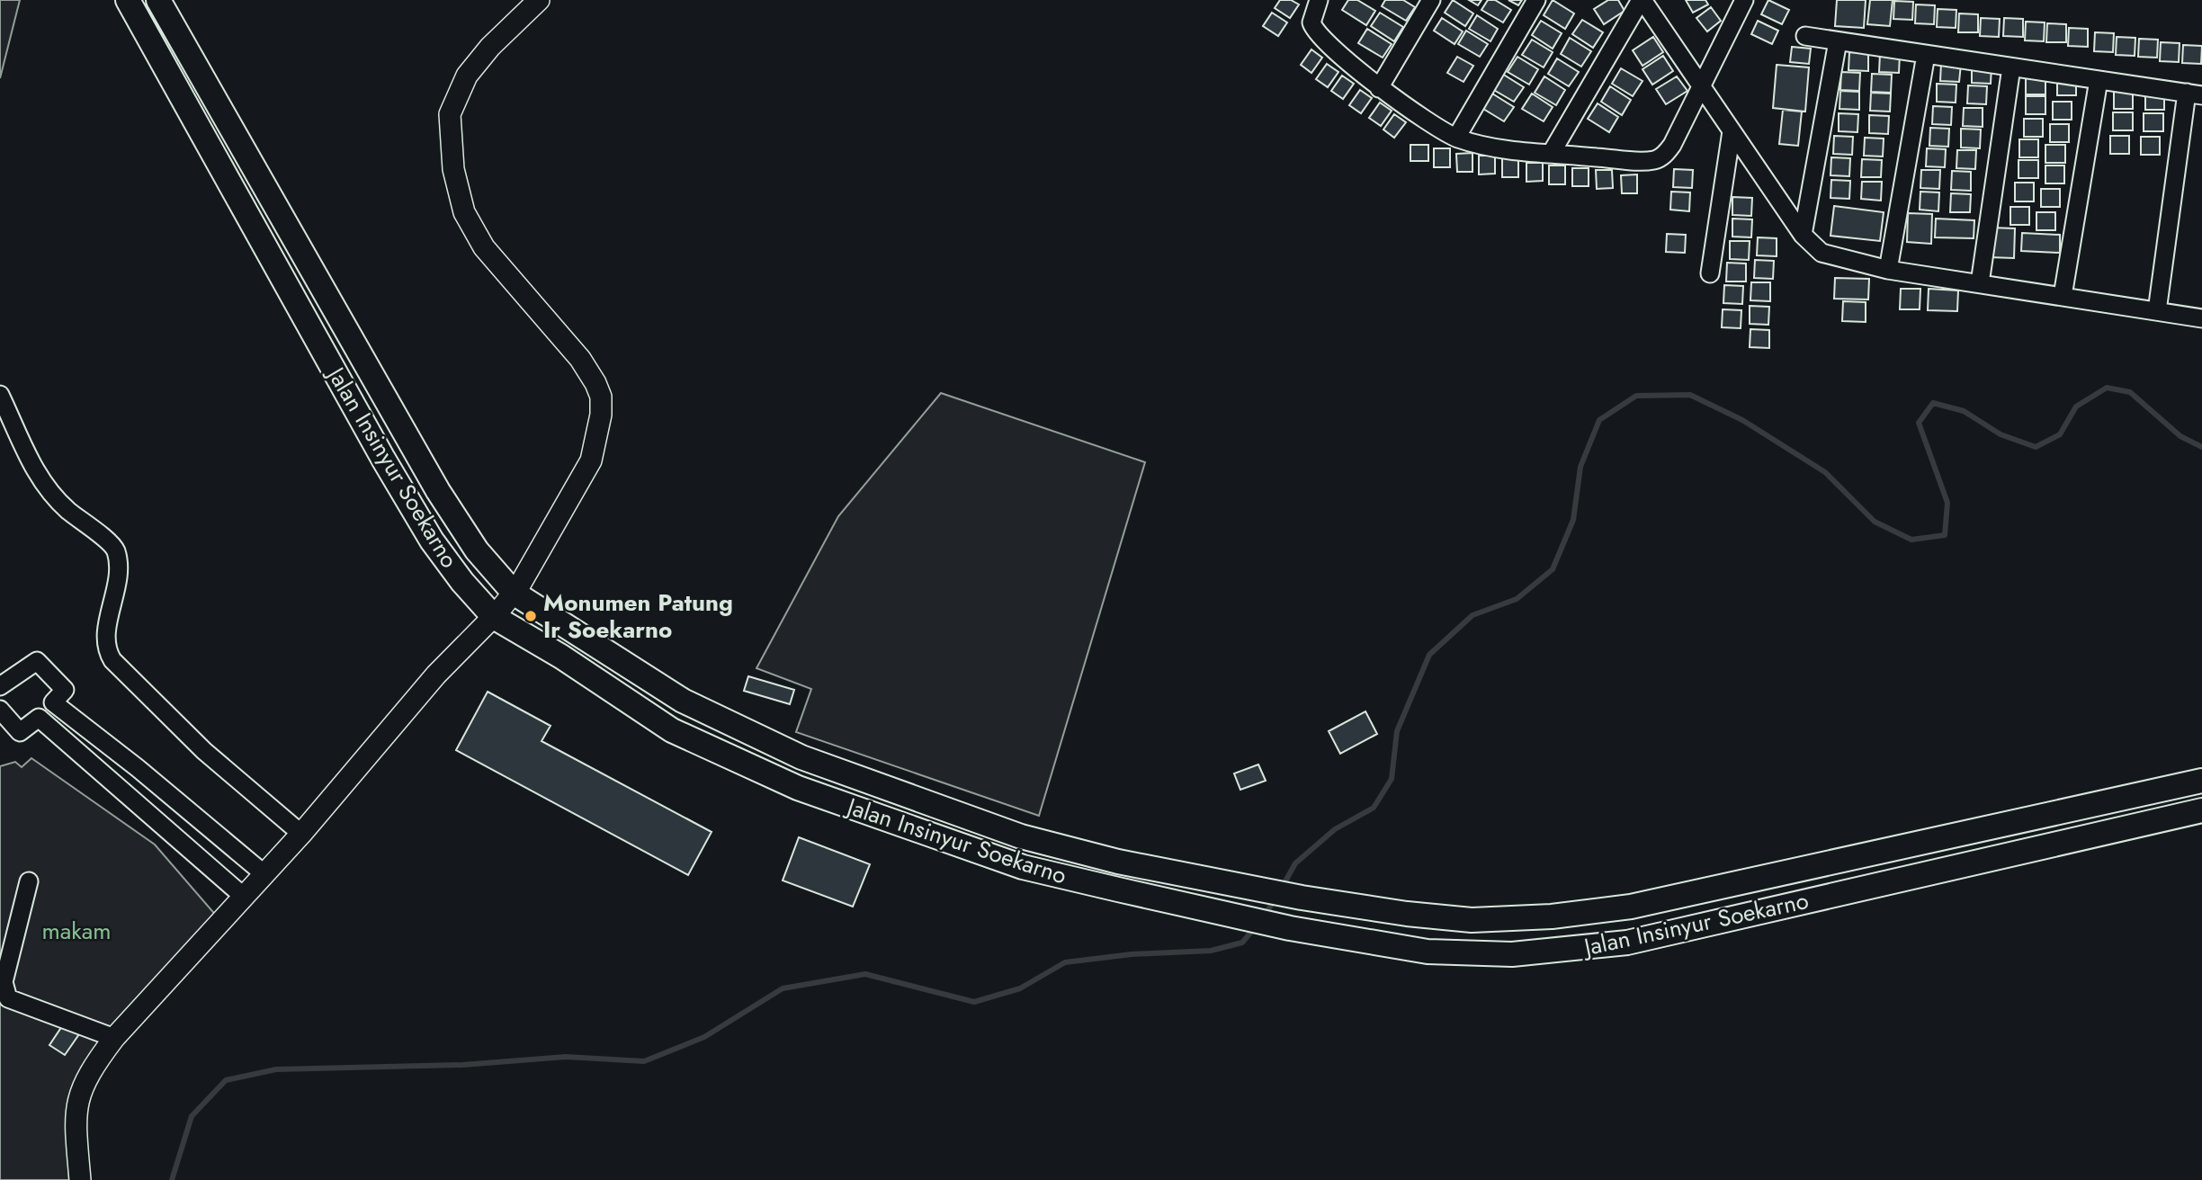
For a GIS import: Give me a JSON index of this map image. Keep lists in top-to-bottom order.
{
  "streets": {
    "main road": ["Jalan Insinyur Soekarno"]
  },
  "parks": ["makam"],
  "places": ["Monumen Patung Ir Soekarno"]
}
